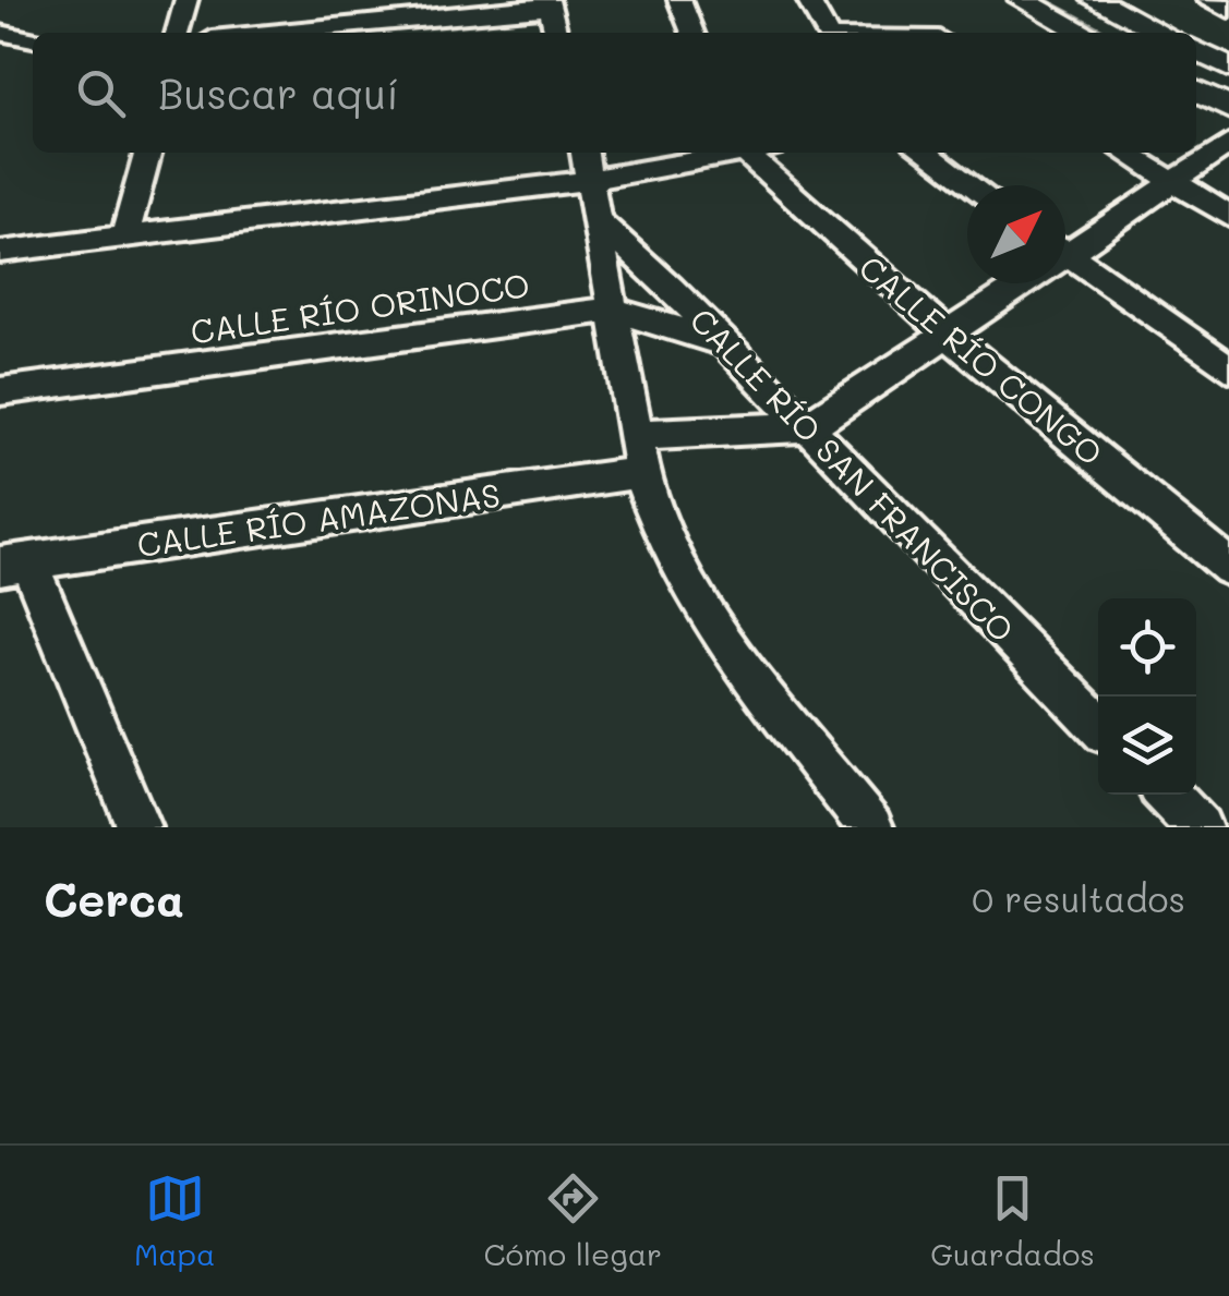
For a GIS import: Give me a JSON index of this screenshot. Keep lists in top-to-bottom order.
{
  "streets": {
    "street": [
      "CALLE RÍO ORINOCO",
      "CALLE RÍO CONGO",
      "CALLE RÍO SAN FRANCISCO",
      "CALLE RÍO AMAZONAS"
    ]
  },
  "crossings": [
    ["CALLE RÍO ORINOCO", "CALLE RÍO SAN FRANCISCO"]
  ],
  "north": "top right",
  "page": {
    "search": "Buscar aquí",
    "heading": ["Cerca", "0 resultados"],
    "nav": ["Mapa", "Cómo llegar", "Guardados"]
  }
}
